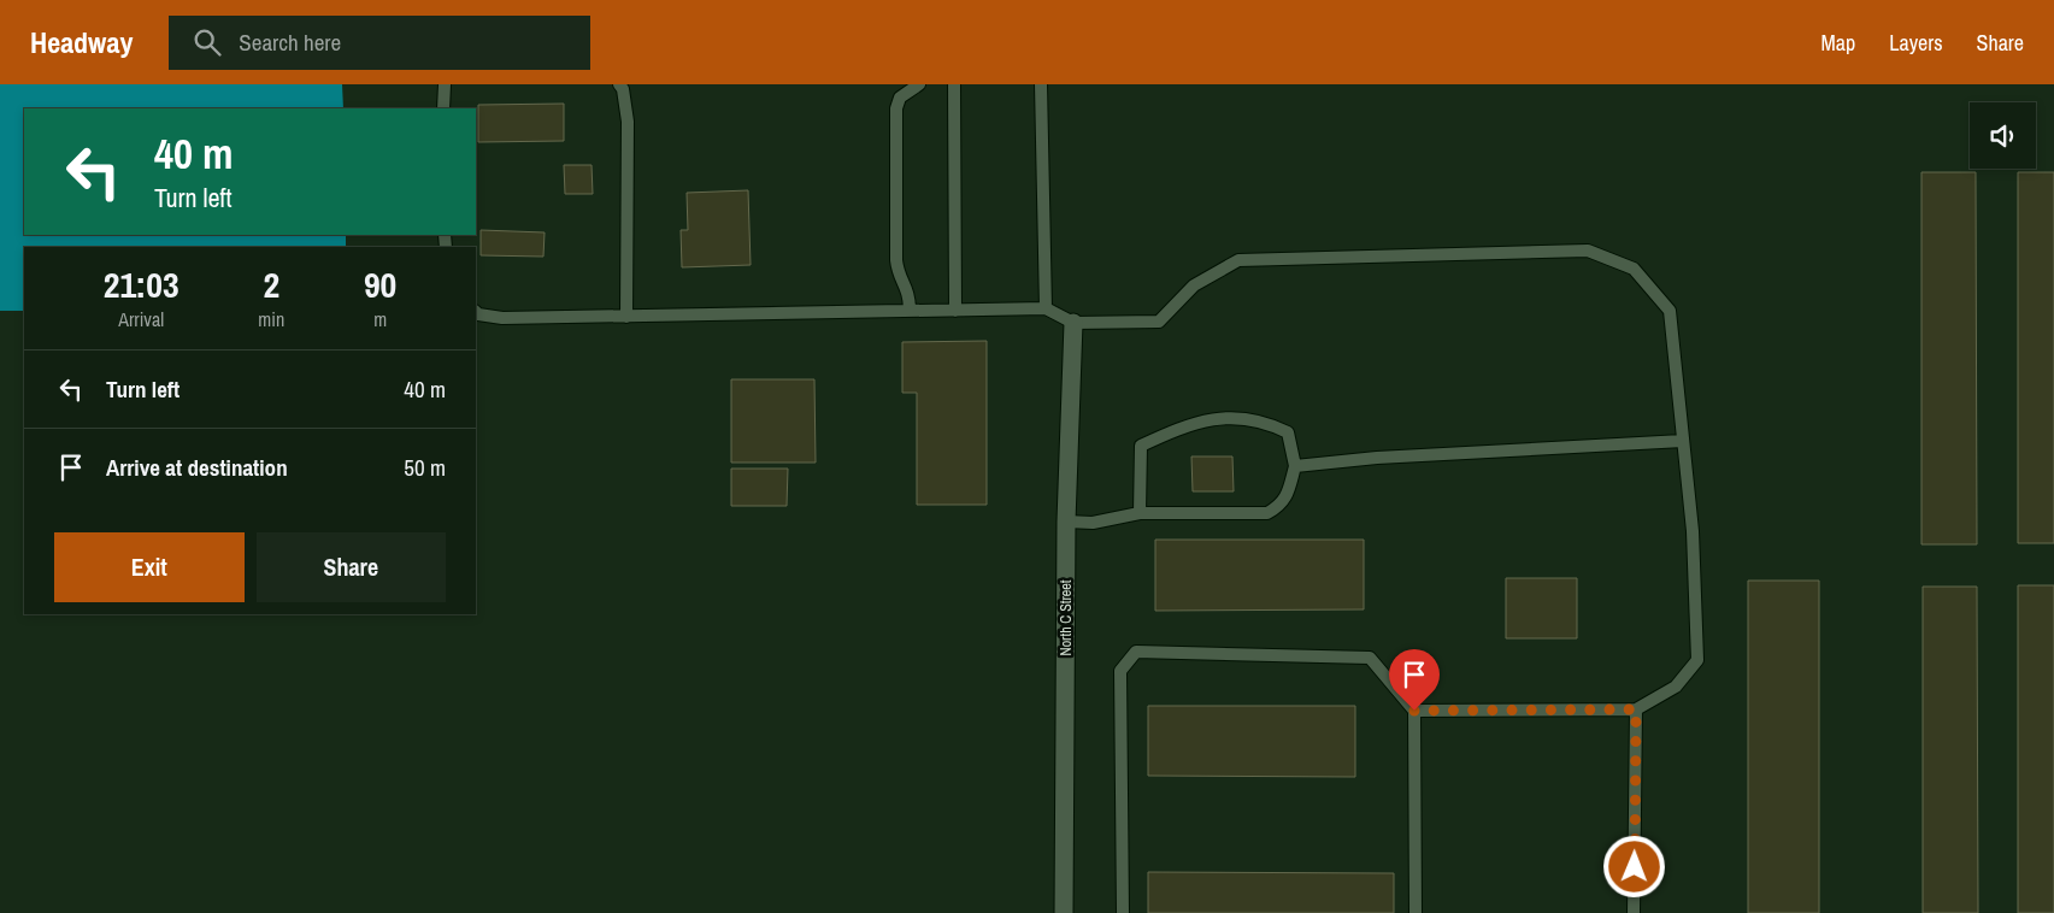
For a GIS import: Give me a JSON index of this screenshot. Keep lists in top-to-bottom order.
{
  "streets": {
    "street": ["North C Street"]
  },
  "page": {
    "header": "Headway",
    "search": "Search here",
    "nav": ["Map", "Layers", "Share"],
    "turn": ["40 m", "Turn left"],
    "eta": [
      "21:03",
      "Arrival",
      "2",
      "min",
      "90",
      "m"
    ],
    "list": [
      {
        "name": "Turn left",
        "value": "40 m"
      },
      {
        "name": "Arrive at destination",
        "value": "50 m"
      }
    ],
    "buttons": ["Exit", "Share"]
  }
}
